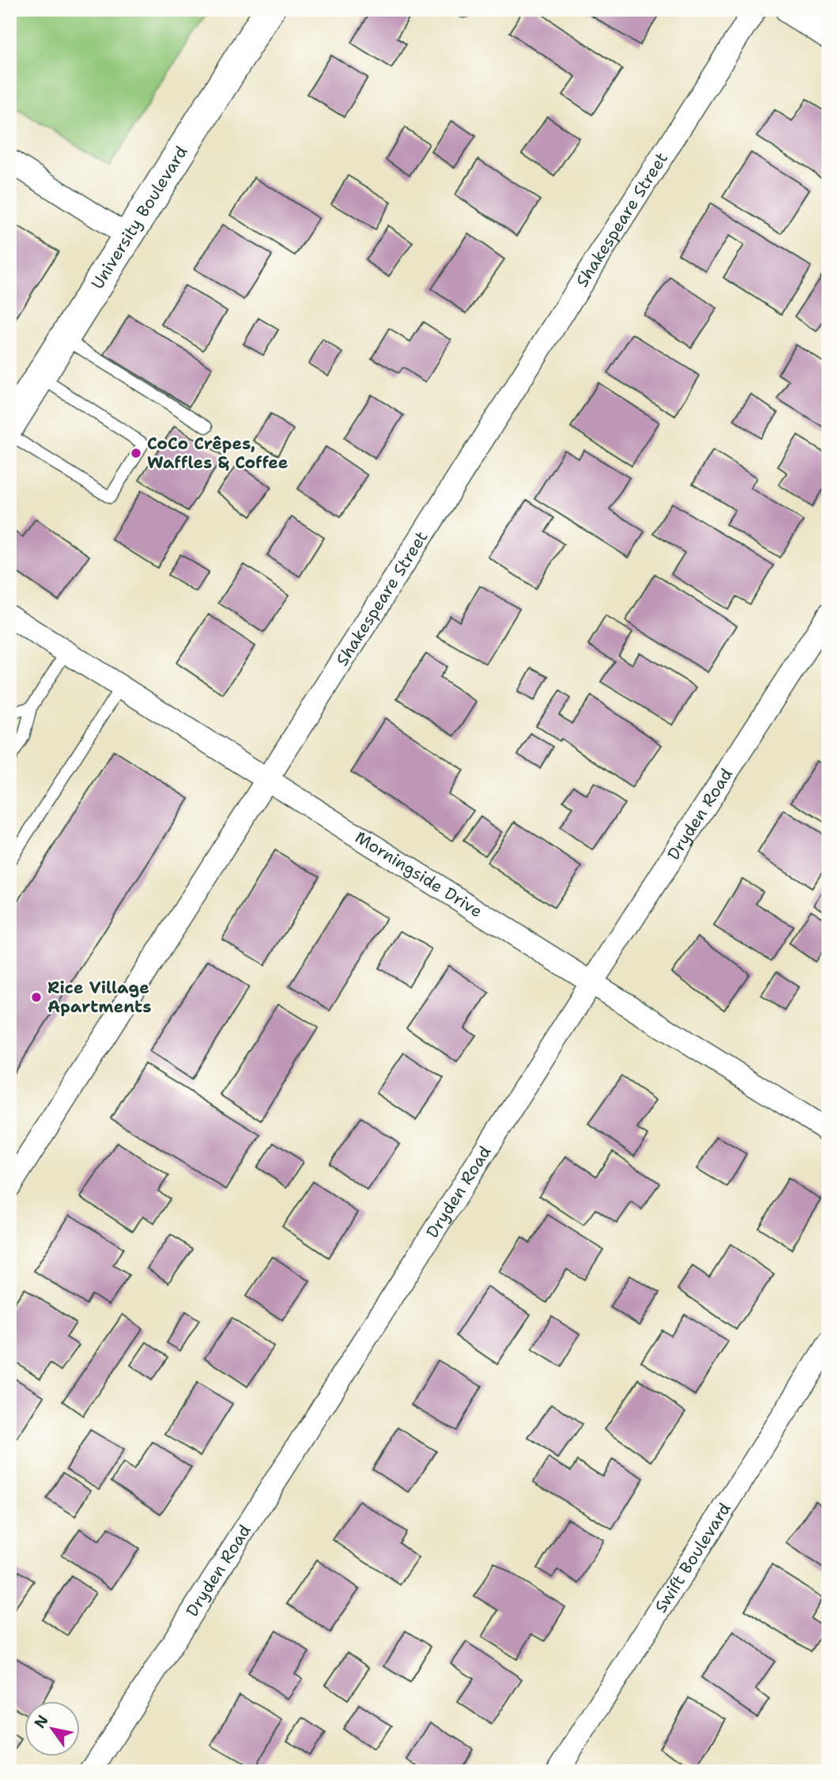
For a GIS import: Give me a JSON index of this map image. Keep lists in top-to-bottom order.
{
  "streets": {
    "main road": ["University Boulevard"],
    "street": [
      "Shakespeare Street",
      "Dryden Road",
      "Morningside Drive",
      "Swift Boulevard"
    ]
  },
  "crossings": [
    ["Shakespeare Street", "Morningside Drive"],
    ["Dryden Road", "Morningside Drive"]
  ],
  "places": ["CoCo Crêpes, Waffles & Coffee", "Rice Village Apartments"],
  "north": "top left"
}
